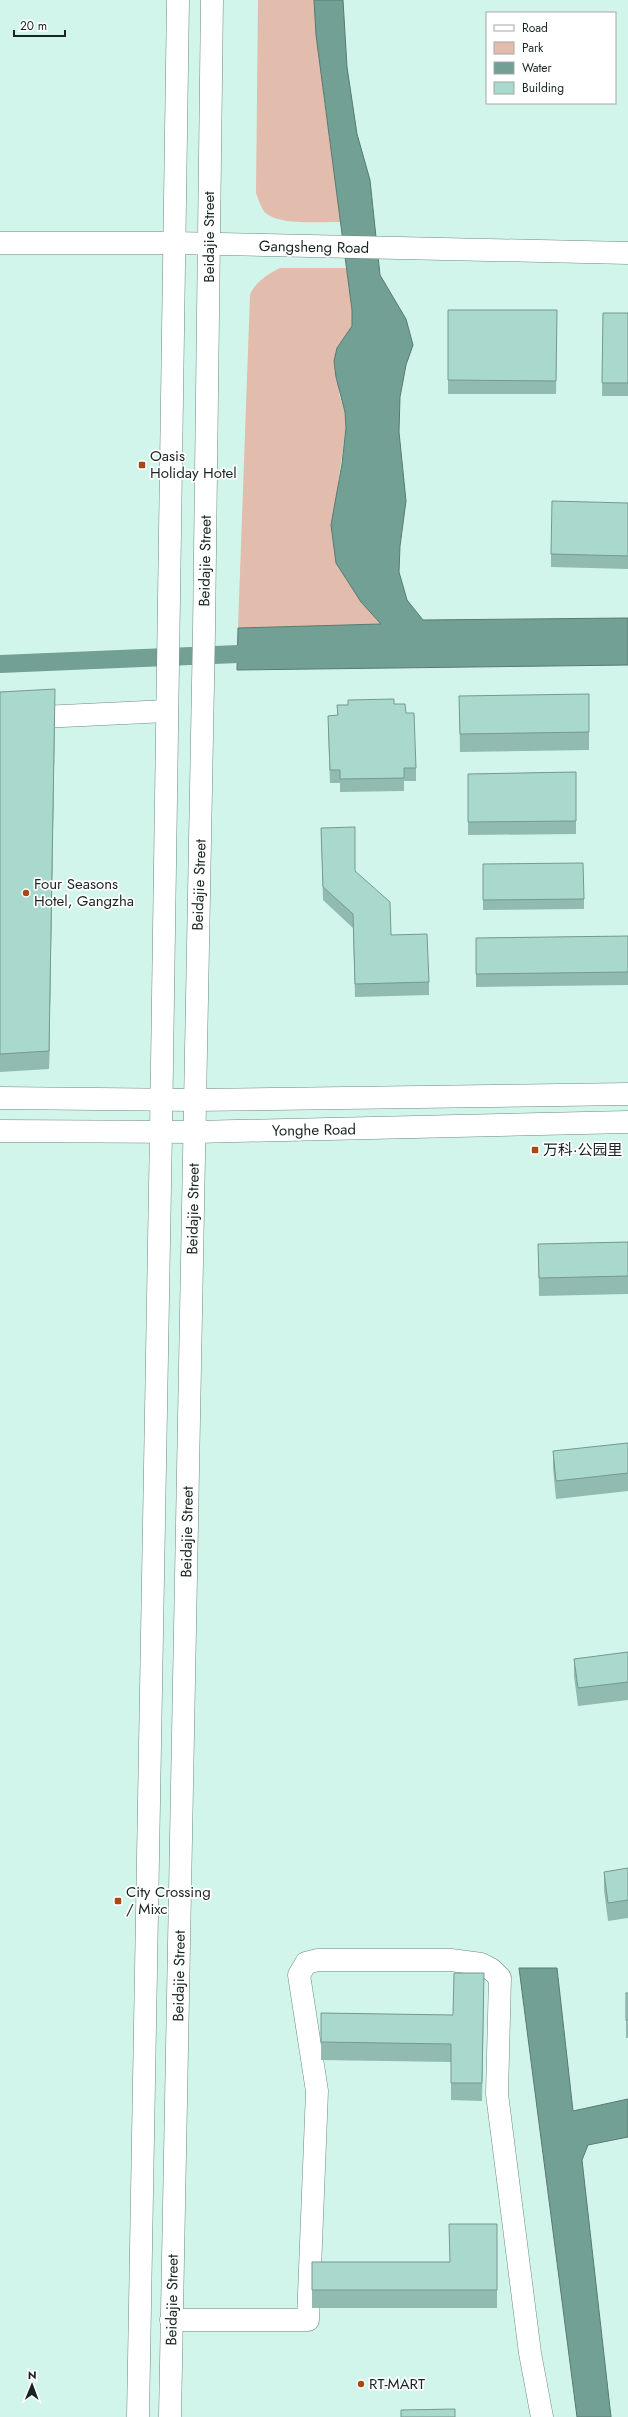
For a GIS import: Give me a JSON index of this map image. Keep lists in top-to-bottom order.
{
  "streets": {
    "main road": ["Beidajie Street", "Gangsheng Road", "Yonghe Road"]
  },
  "crossings": [
    ["Beidajie Street", "Gangsheng Road"],
    ["Beidajie Street", "Yonghe Road"]
  ],
  "places": {
    "transit": ["Oasis Holiday Hotel", "万科·公园里", "City Crossing / Mixc"],
    "other": ["Four Seasons Hotel, Gangzha", "RT-MART"]
  },
  "legend": [
    "Road",
    "Park",
    "Water",
    "Building"
  ],
  "scale_bar": "20 m",
  "north": "top"
}
